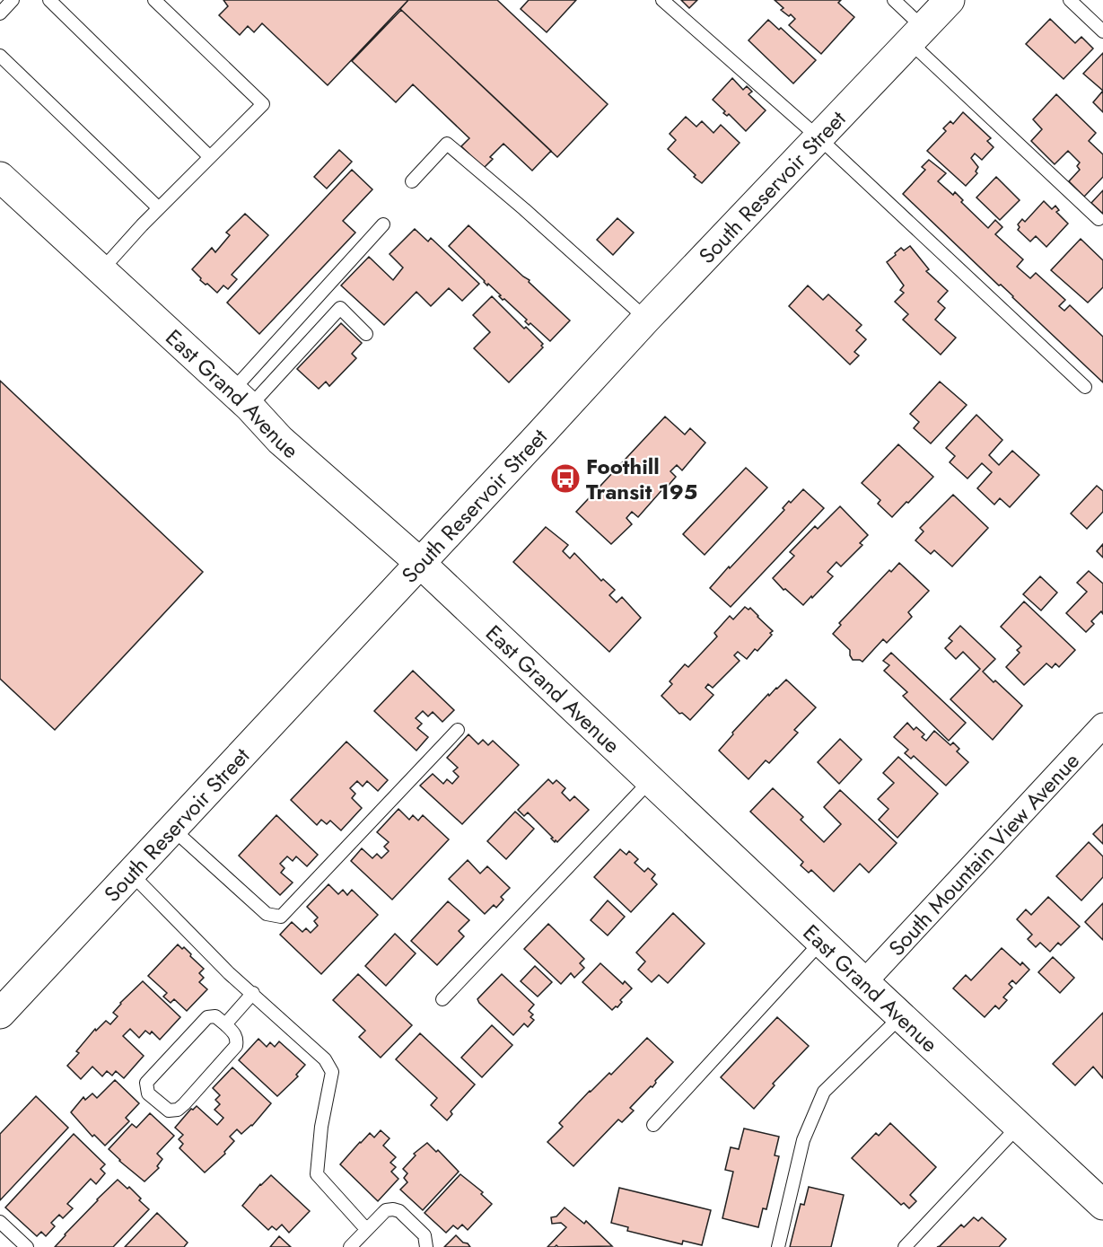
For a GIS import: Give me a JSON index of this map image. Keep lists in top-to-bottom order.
{
  "streets": {
    "street": ["South Reservoir Street", "East Grand Avenue", "South Mountain View Avenue"]
  },
  "crossings": [
    ["South Reservoir Street", "East Grand Avenue"],
    ["East Grand Avenue", "South Mountain View Avenue"]
  ],
  "places": {
    "bus stop": ["Foothill Transit 195"]
  }
}
